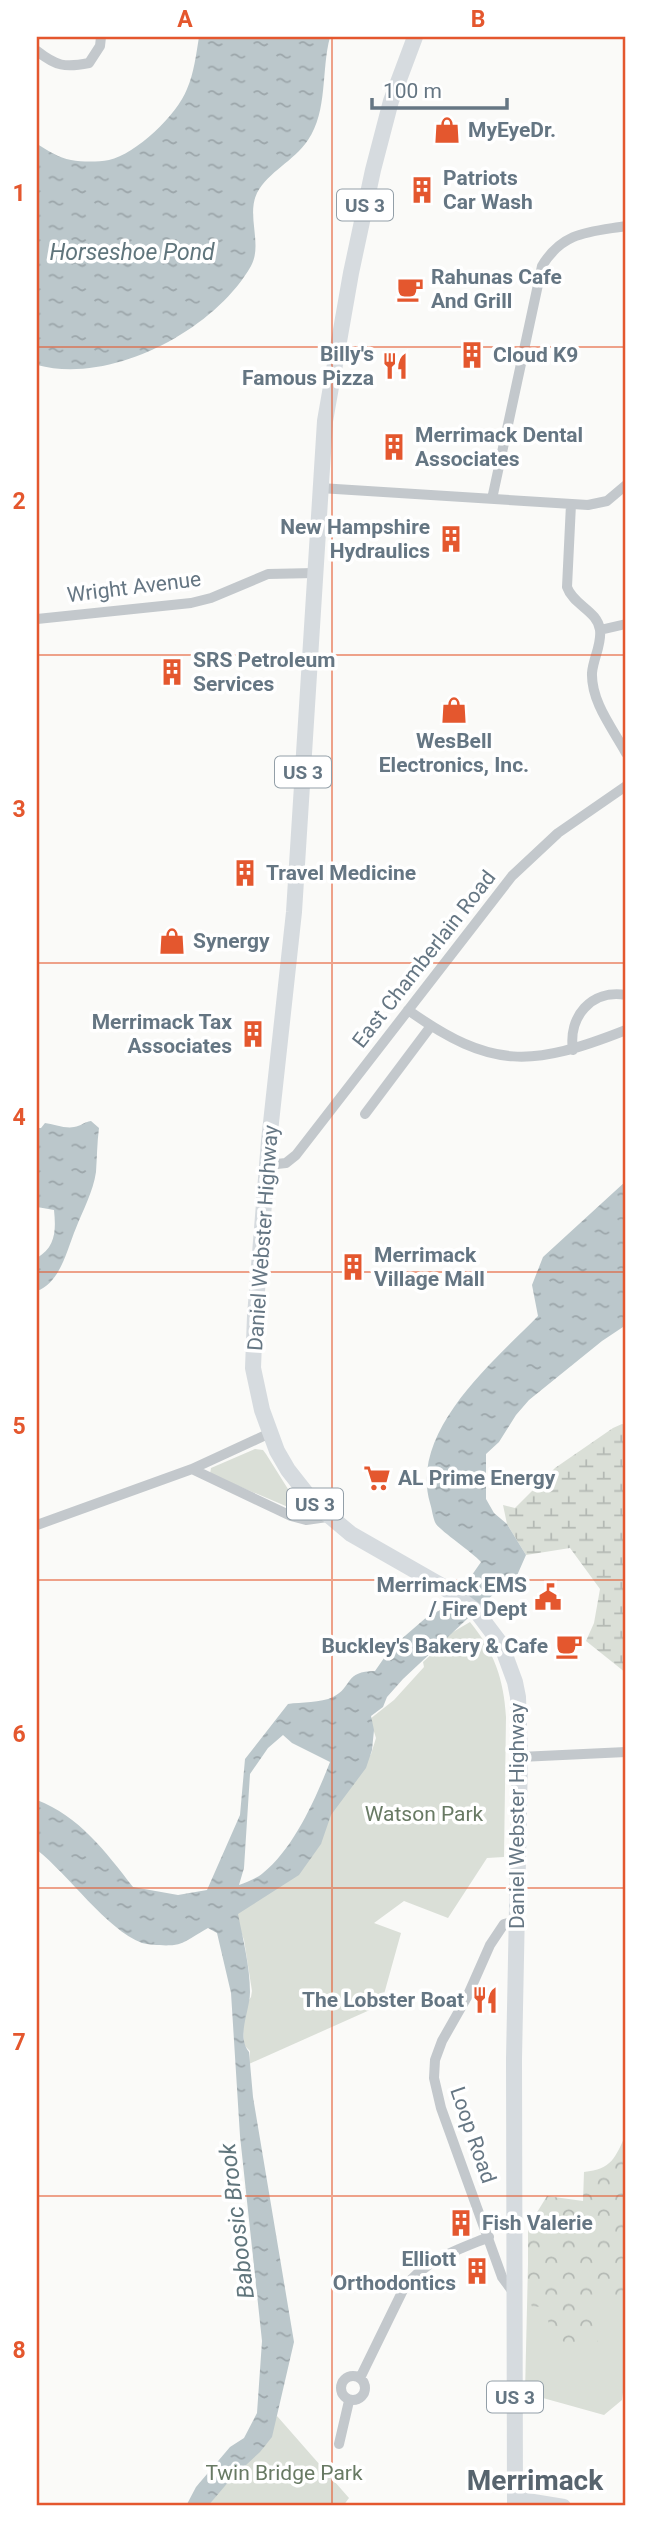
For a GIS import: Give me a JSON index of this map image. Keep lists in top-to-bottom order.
{
  "streets": {
    "main road": ["US 3", "Daniel Webster Highway"],
    "street": ["Wright Avenue", "East Chamberlain Road", "Loop Road"]
  },
  "crossings": [
    ["Wright Avenue", "Daniel Webster Highway"],
    ["East Chamberlain Road", "Daniel Webster Highway"],
    ["Daniel Webster Highway", "Loop Road"]
  ],
  "districts": ["Merrimack"],
  "water": ["Horseshoe Pond", "Baboosic Brook"],
  "parks": ["Watson Park", "Twin Bridge Park"],
  "places": {
    "shop": ["MyEyeDr.", "WesBell Electronics, Inc.", "Synergy"],
    "building": [
      "Patriots Car Wash",
      "Cloud K9",
      "Merrimack Dental Associates",
      "New Hampshire Hydraulics",
      "SRS Petroleum Services",
      "Travel Medicine",
      "Merrimack Tax Associates",
      "Merrimack Village Mall",
      "Fish Valerie",
      "Elliott Orthodontics"
    ],
    "cafe": ["Rahunas Cafe And Grill", "Buckley's Bakery & Cafe"],
    "restaurant": ["Billy's Famous Pizza", "The Lobster Boat"],
    "supermarket": ["AL Prime Energy"],
    "public building": ["Merrimack EMS / Fire Dept"]
  },
  "scale_bar": "100 m",
  "grid": {
    "columns": ["A", "B"],
    "rows": [
      "1",
      "2",
      "3",
      "4",
      "5",
      "6",
      "7",
      "8"
    ]
  }
}
